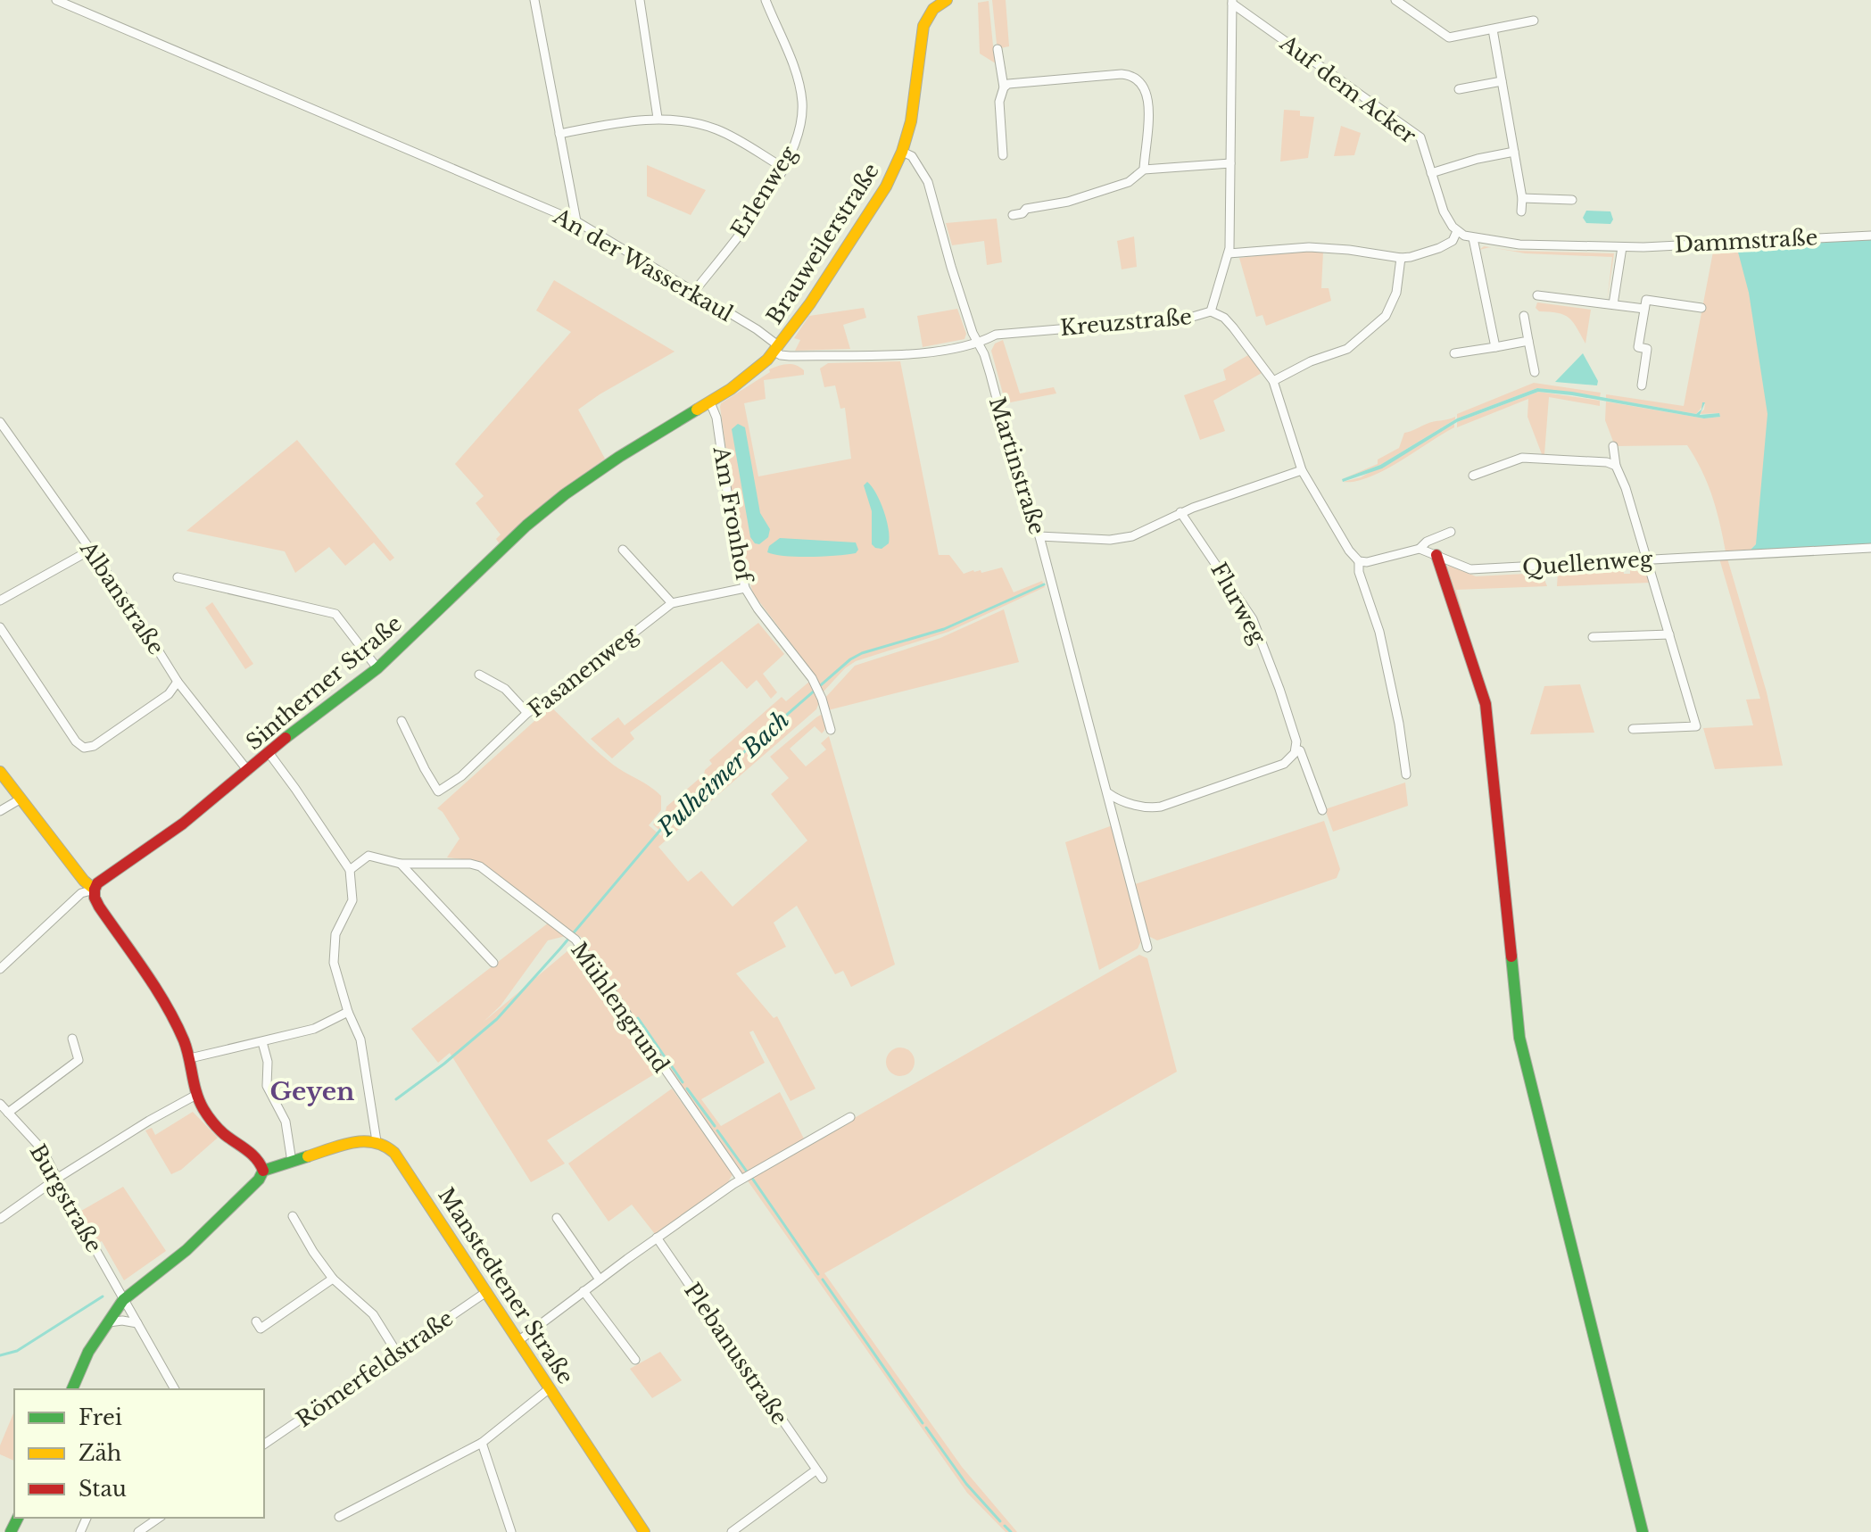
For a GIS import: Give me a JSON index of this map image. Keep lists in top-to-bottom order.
{
  "streets": {
    "street": [
      "Auf dem Acker",
      "Erlenweg",
      "Dammstraße",
      "Brauweilerstraße",
      "An der Wasserkaul",
      "Kreuzstraße",
      "Martinstraße",
      "Am Fronhof",
      "Quellenweg",
      "Albanstraße",
      "Flurweg",
      "Fasanenweg",
      "Sintherner Straße",
      "Mühlengrund",
      "Burgstraße",
      "Manstedtener Straße",
      "Plebanusstraße",
      "Römerfeldstraße"
    ]
  },
  "crossings": [
    ["Auf dem Acker", "Dammstraße"],
    ["Auf dem Acker", "Kreuzstraße"],
    ["Erlenweg", "An der Wasserkaul"],
    ["Brauweilerstraße", "An der Wasserkaul"],
    ["Brauweilerstraße", "Kreuzstraße"],
    ["Brauweilerstraße", "Martinstraße"],
    ["Brauweilerstraße", "Am Fronhof"],
    ["Brauweilerstraße", "Sintherner Straße"],
    ["An der Wasserkaul", "Kreuzstraße"],
    ["Kreuzstraße", "Martinstraße"],
    ["Am Fronhof", "Fasanenweg"],
    ["Am Fronhof", "Sintherner Straße"],
    ["Albanstraße", "Sintherner Straße"],
    ["Manstedtener Straße", "Römerfeldstraße"]
  ],
  "districts": ["Geyen"],
  "water": ["Pulheimer Bach"],
  "legend": ["Frei", "Zäh", "Stau"]
}
